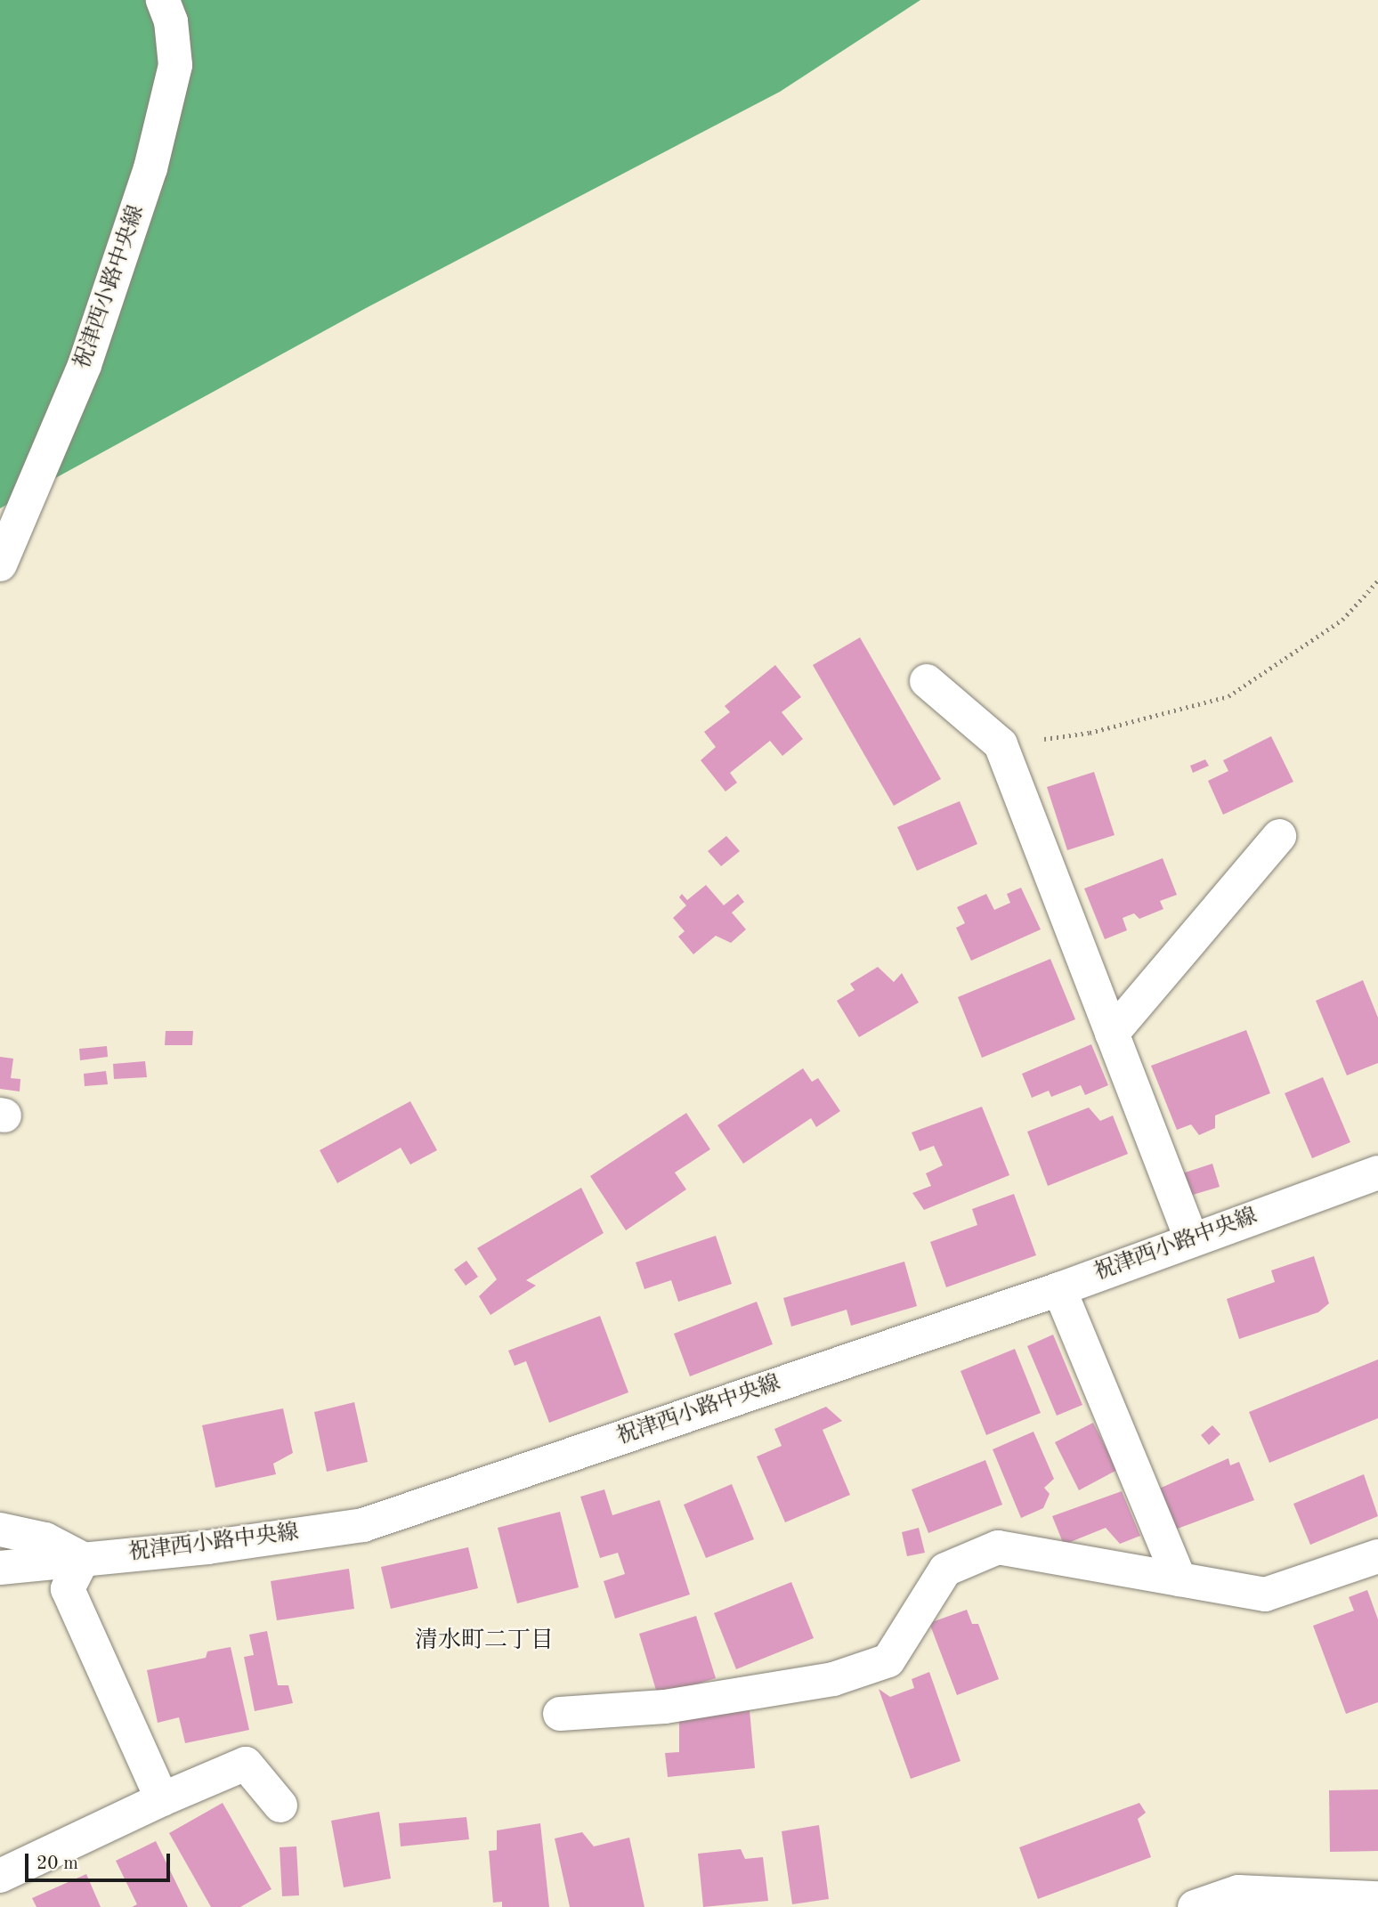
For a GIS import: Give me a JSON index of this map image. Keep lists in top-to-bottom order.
{
  "streets": {
    "street": ["祝津西小路中央線"]
  },
  "districts": ["清水町二丁目"],
  "scale_bar": "20 m"
}
